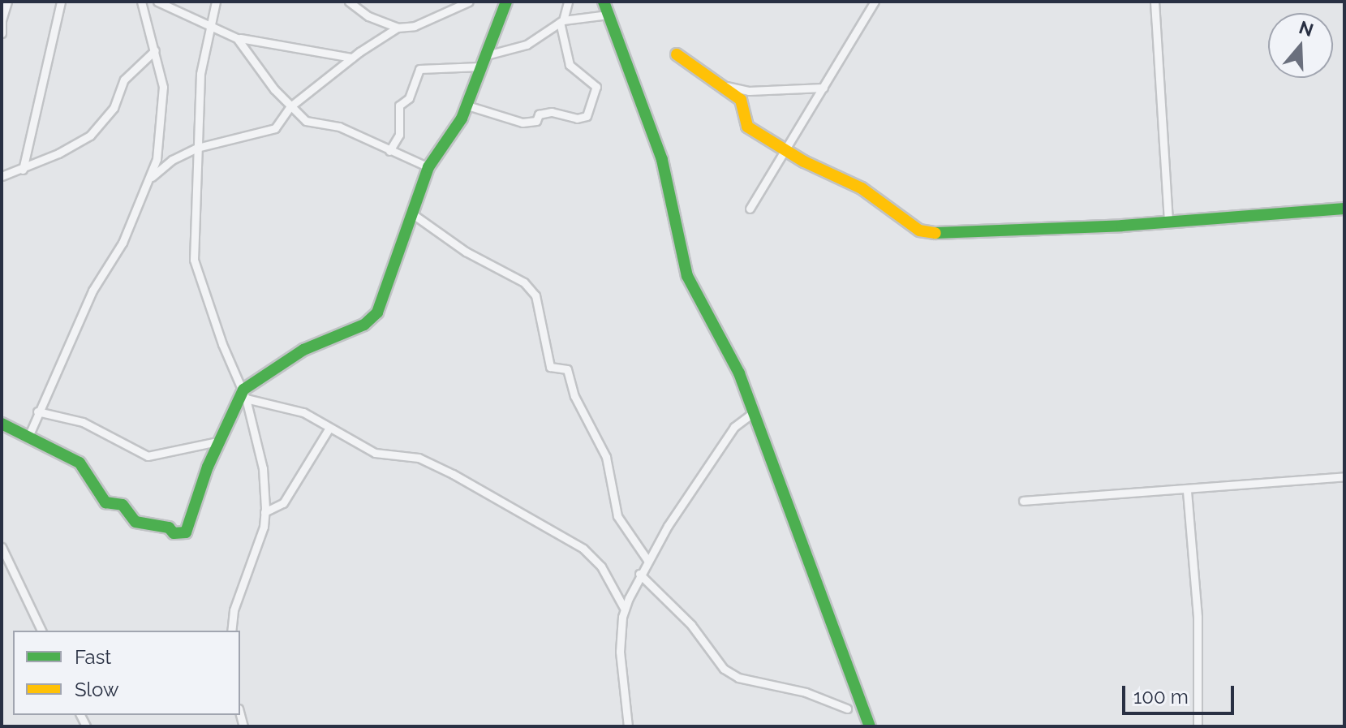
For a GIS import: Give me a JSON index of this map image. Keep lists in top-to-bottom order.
{
  "legend": ["Fast", "Slow"],
  "scale_bar": "100 m",
  "north": "top"
}
